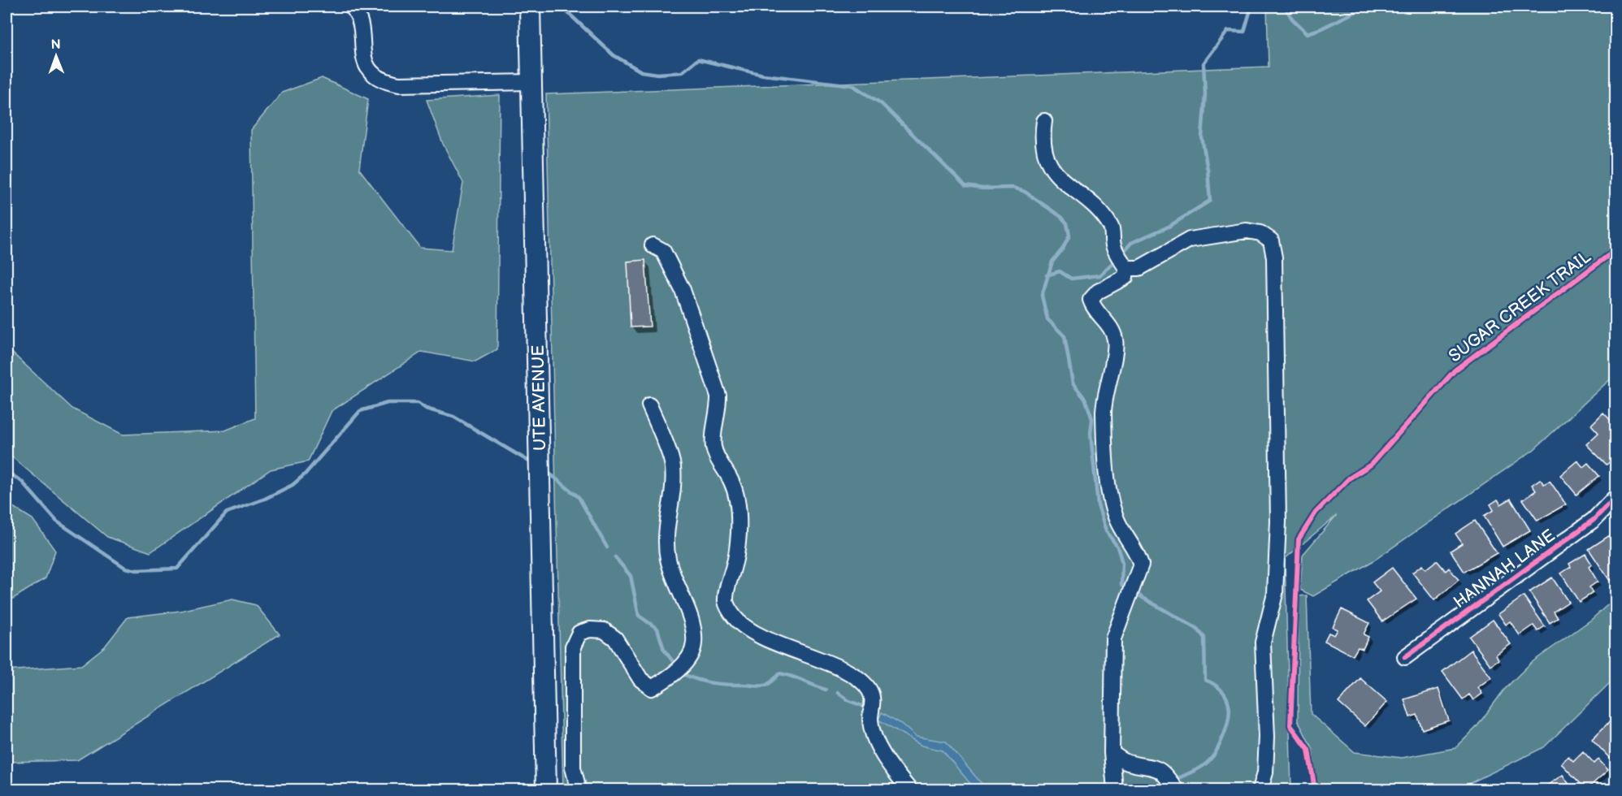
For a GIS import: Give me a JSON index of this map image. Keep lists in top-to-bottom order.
{
  "streets": {
    "main road": ["UTE AVENUE"],
    "street": ["HANNAH LANE"],
    "cycle path": ["SUGAR CREEK TRAIL"]
  },
  "north": "top"
}
